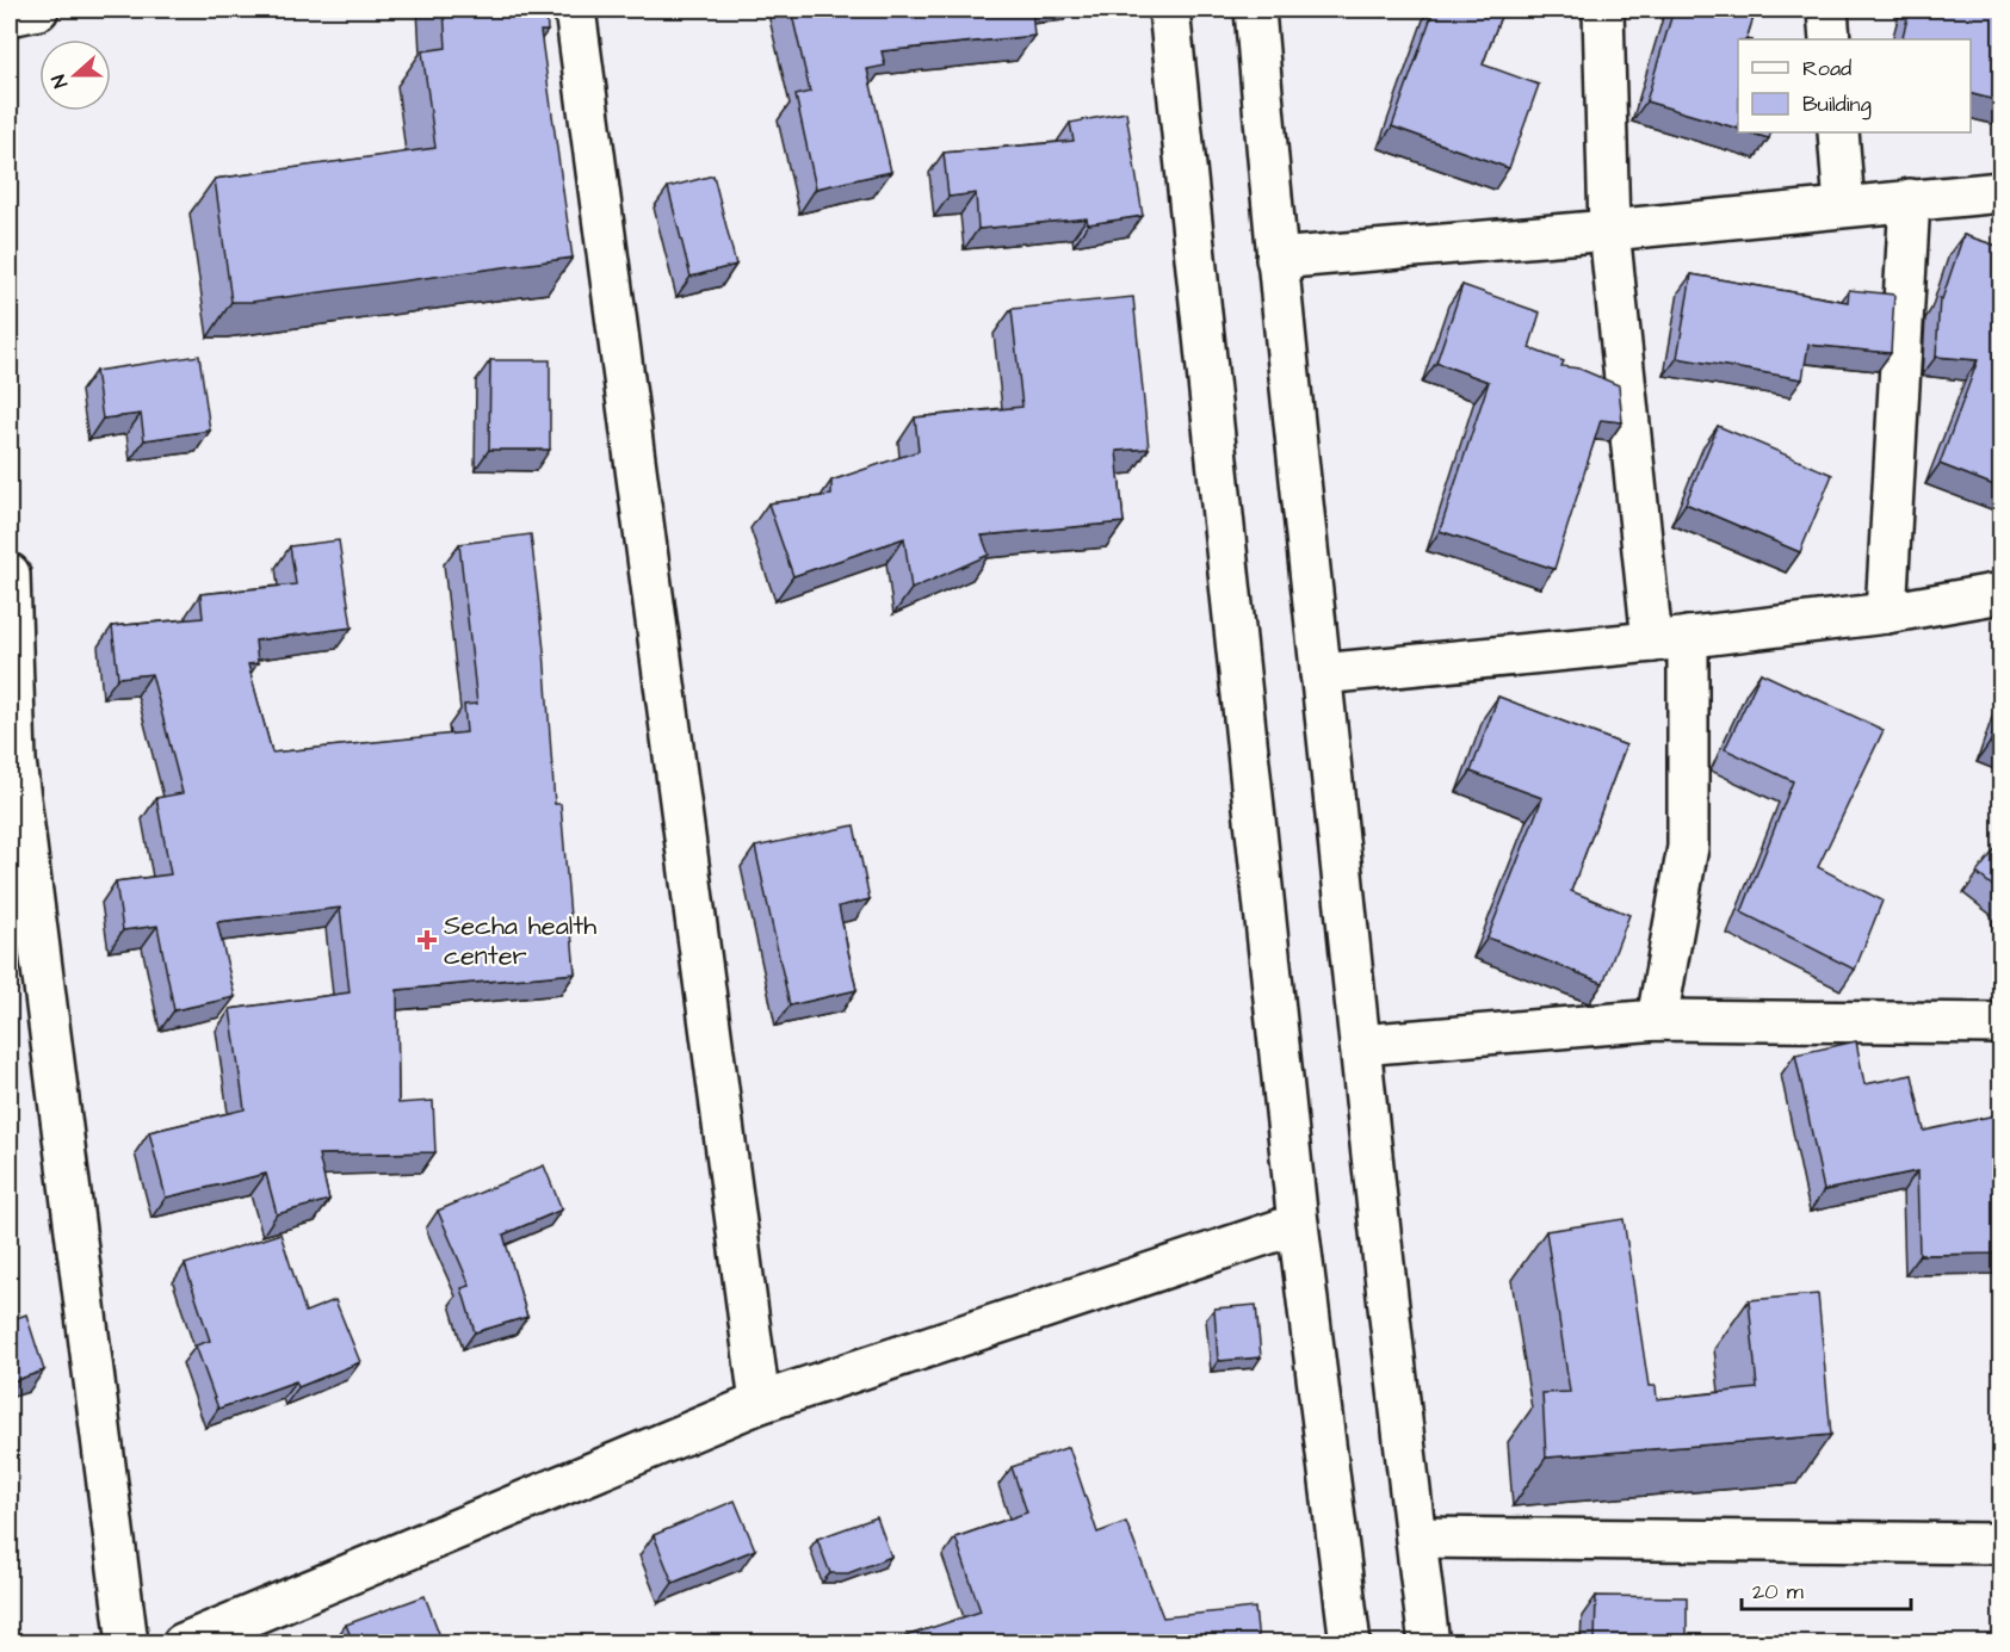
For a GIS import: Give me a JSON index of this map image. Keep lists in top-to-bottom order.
{
  "places": {
    "health": ["Secha health center"]
  },
  "legend": ["Road", "Building"],
  "scale_bar": "20 m",
  "north": "left"
}
